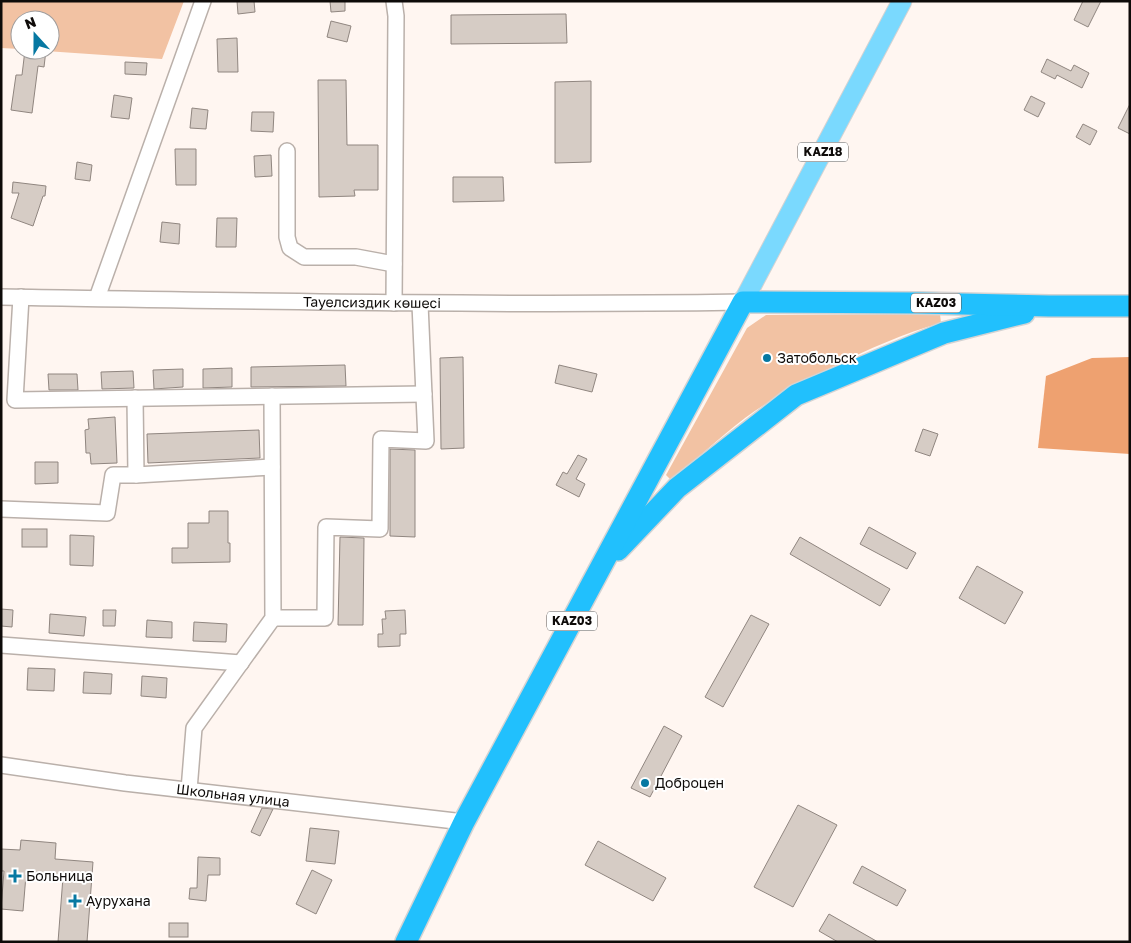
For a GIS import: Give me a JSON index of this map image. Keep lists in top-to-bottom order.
{
  "streets": {
    "highway": ["KАZ03"],
    "main road": ["KAZ18"],
    "street": ["Тауелсиздик көшесі", "Школьная улица"]
  },
  "crossings": [
    ["KAZ18", "Тауелсиздик көшесі"],
    ["KAZ18", "KАZ03"],
    ["Тауелсиздик көшесі", "KАZ03"],
    ["KАZ03", "Школьная улица"]
  ],
  "places": {
    "other": ["Затобольск", "Доброцен"],
    "health": ["Больница", "Аурухана"]
  },
  "north": "top"
}
